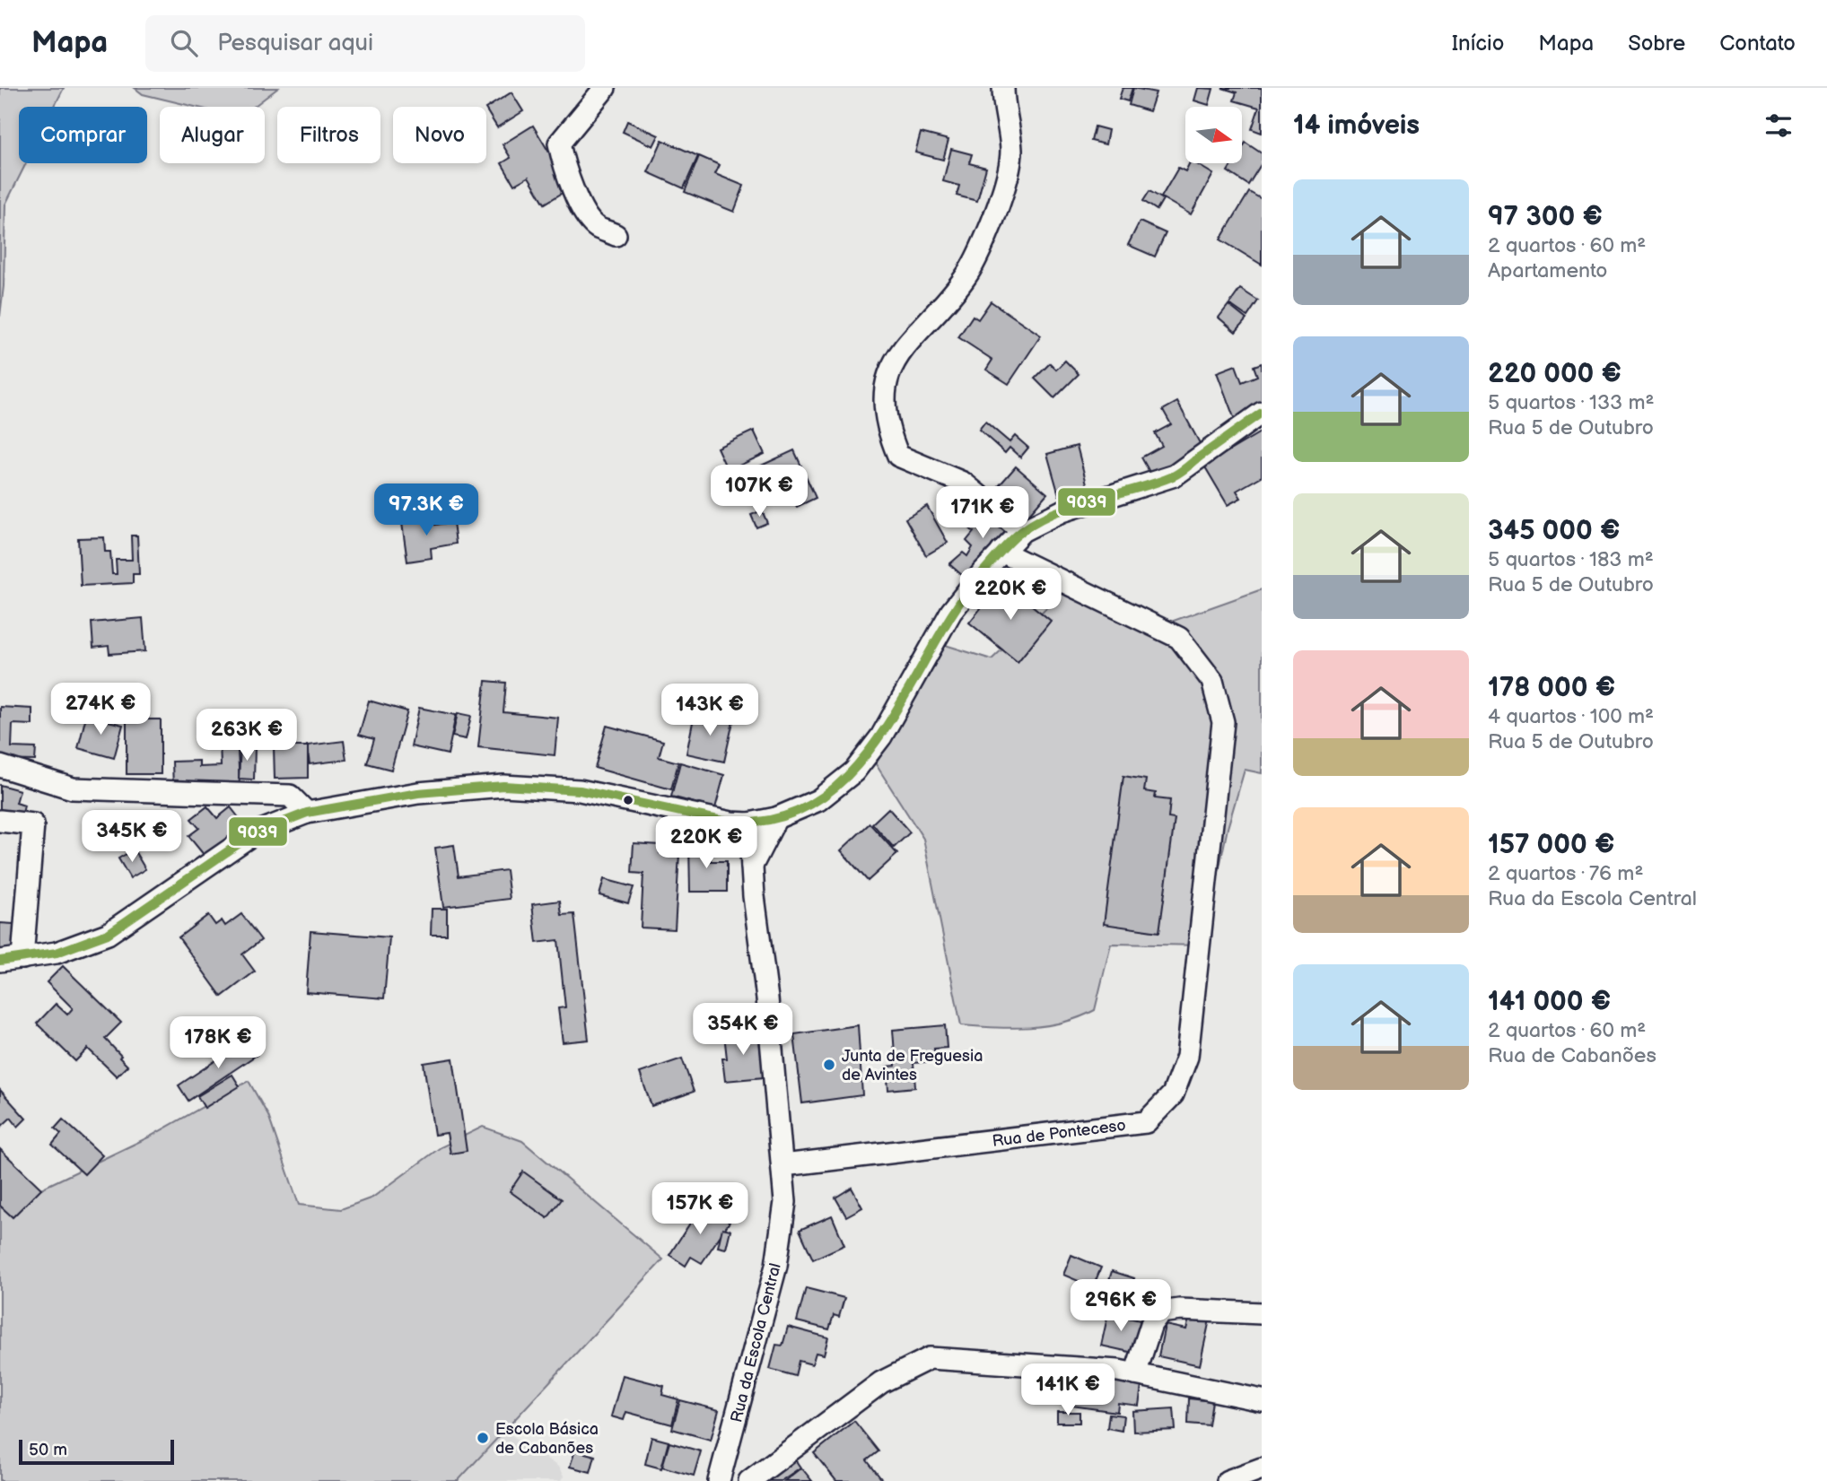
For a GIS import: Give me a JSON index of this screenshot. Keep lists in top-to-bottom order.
{
  "streets": {
    "street": ["Rua de Ponteceso", "Rua da Escola Central"]
  },
  "crossings": [
    ["Rua de Ponteceso", "Rua da Escola Central"]
  ],
  "places": ["Junta de Freguesia de Avintes", "Escola Básica de Cabanões"],
  "lines": ["transit line 9039"],
  "scale_bar": "50 m",
  "north": "right",
  "page": {
    "header": "Mapa",
    "search": "Pesquisar aqui",
    "nav": [
      "Início",
      "Mapa",
      "Sobre",
      "Contato"
    ],
    "heading": "14 imóveis",
    "chip": [
      "Comprar",
      "Alugar",
      "Filtros",
      "Novo"
    ],
    "list": [
      {
        "name": "97 300 €",
        "note": "2 quartos · 60 m² · Apartamento"
      },
      {
        "name": "220 000 €",
        "note": "5 quartos · 133 m² · Rua 5 de Outubro"
      },
      {
        "name": "345 000 €",
        "note": "5 quartos · 183 m² · Rua 5 de Outubro"
      },
      {
        "name": "178 000 €",
        "note": "4 quartos · 100 m² · Rua 5 de Outubro"
      },
      {
        "name": "157 000 €",
        "note": "2 quartos · 76 m² · Rua da Escola Central"
      },
      {
        "name": "141 000 €",
        "note": "2 quartos · 60 m² · Rua de Cabanões"
      }
    ],
    "price": [
      "107K €",
      "97.3K €",
      "171K €",
      "220K €",
      "274K €",
      "143K €",
      "263K €",
      "345K €",
      "220K €",
      "354K €",
      "178K €",
      "157K €",
      "296K €",
      "141K €"
    ],
    "scale": "50 m"
  }
}
